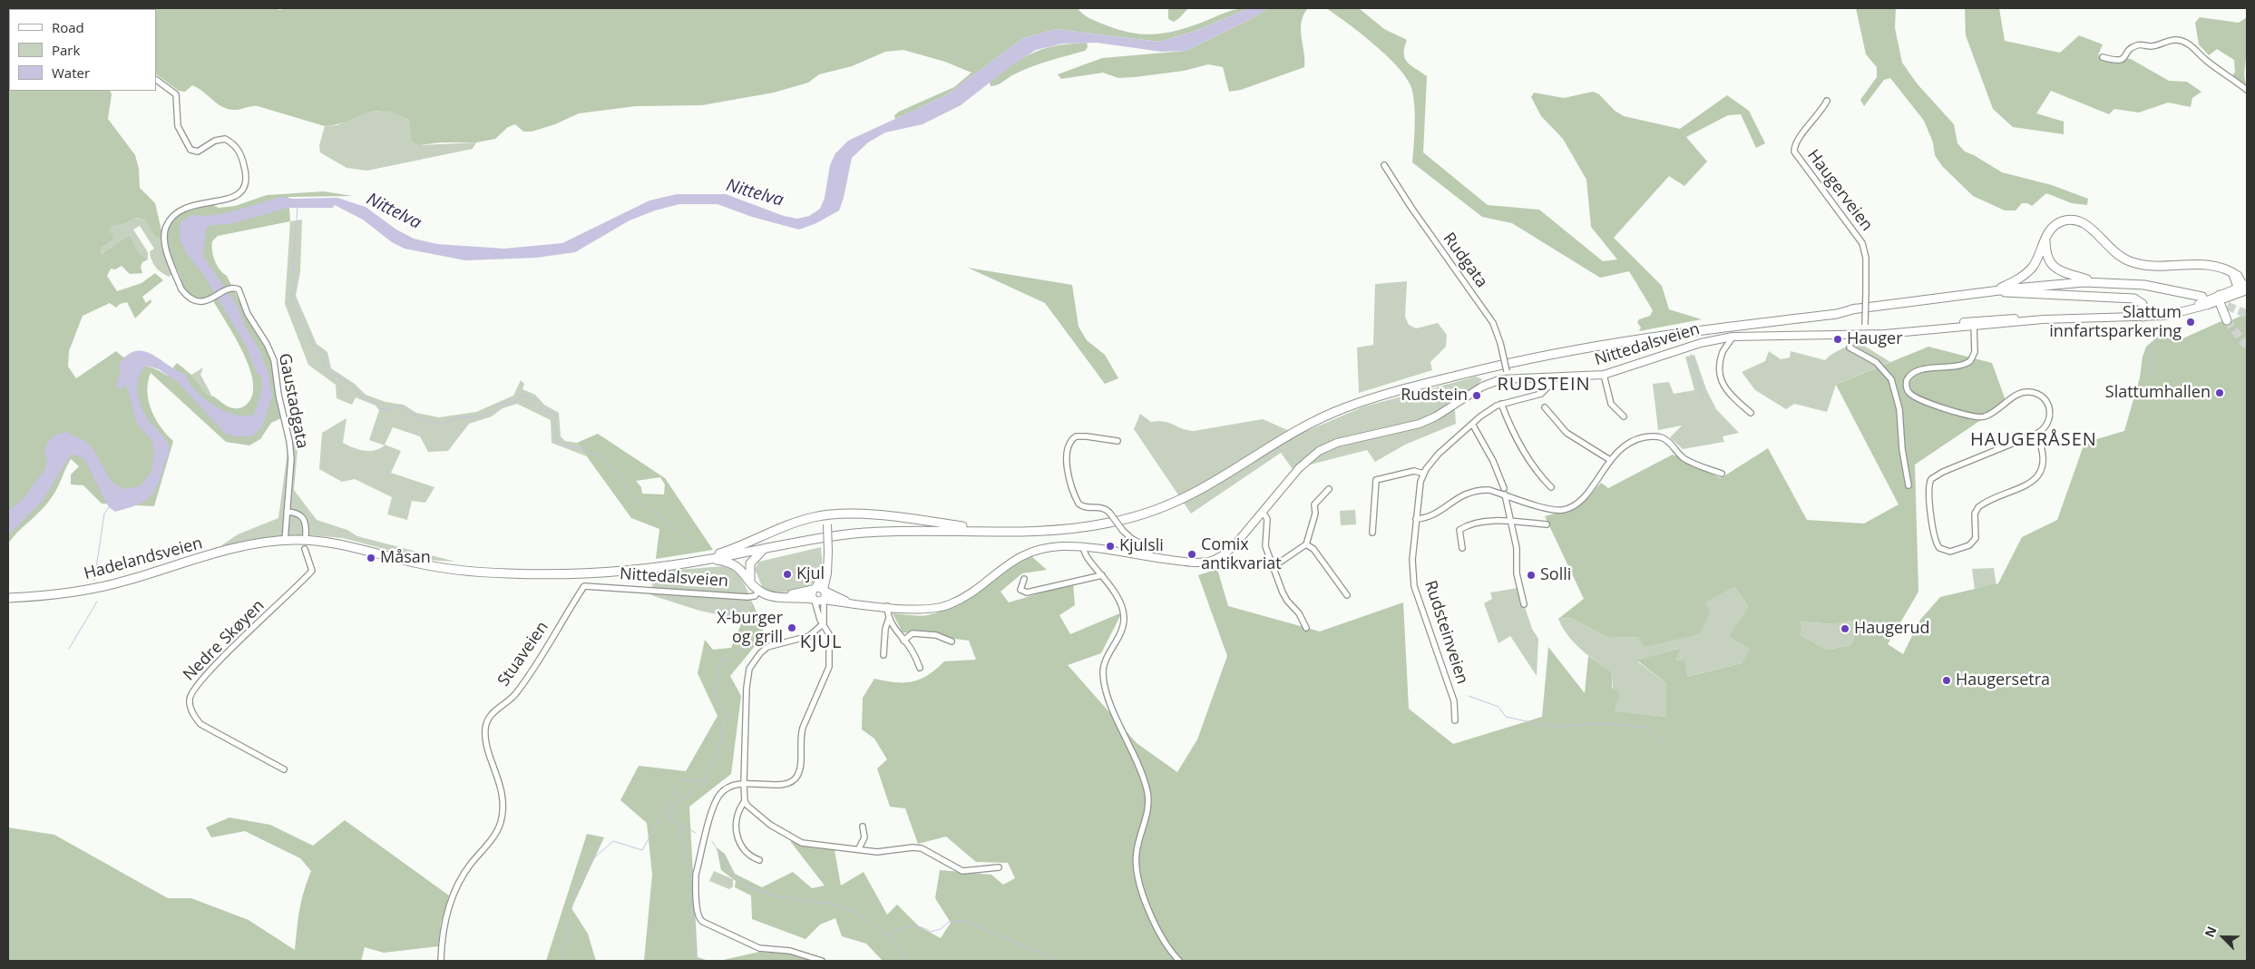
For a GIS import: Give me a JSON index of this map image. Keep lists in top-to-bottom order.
{
  "streets": {
    "highway": ["Hadelandsveien"],
    "main road": ["Nittedalsveien"],
    "street": [
      "Haugerveien",
      "Rudgata",
      "Gaustadgata",
      "Rudsteinveien",
      "Nedre Skøyen",
      "Stuaveien"
    ]
  },
  "crossings": [
    ["Haugerveien", "Nittedalsveien"],
    ["Rudgata", "Nittedalsveien"],
    ["Nittedalsveien", "Rudsteinveien"],
    ["Nittedalsveien", "Stuaveien"],
    ["Gaustadgata", "Hadelandsveien"]
  ],
  "districts": ["RUDSTEIN", "HAUGERÅSEN", "KJUL"],
  "water": ["Nittelva"],
  "places": [
    "Slattum innfartsparkering",
    "Hauger",
    "Slattumhallen",
    "Rudstein",
    "Kjulsli",
    "Comix antikvariat",
    "Måsan",
    "Kjul",
    "Solli",
    "X-burger og grill",
    "Haugerud",
    "Haugersetra"
  ],
  "legend": ["Road", "Park", "Water"],
  "north": "top left"
}
